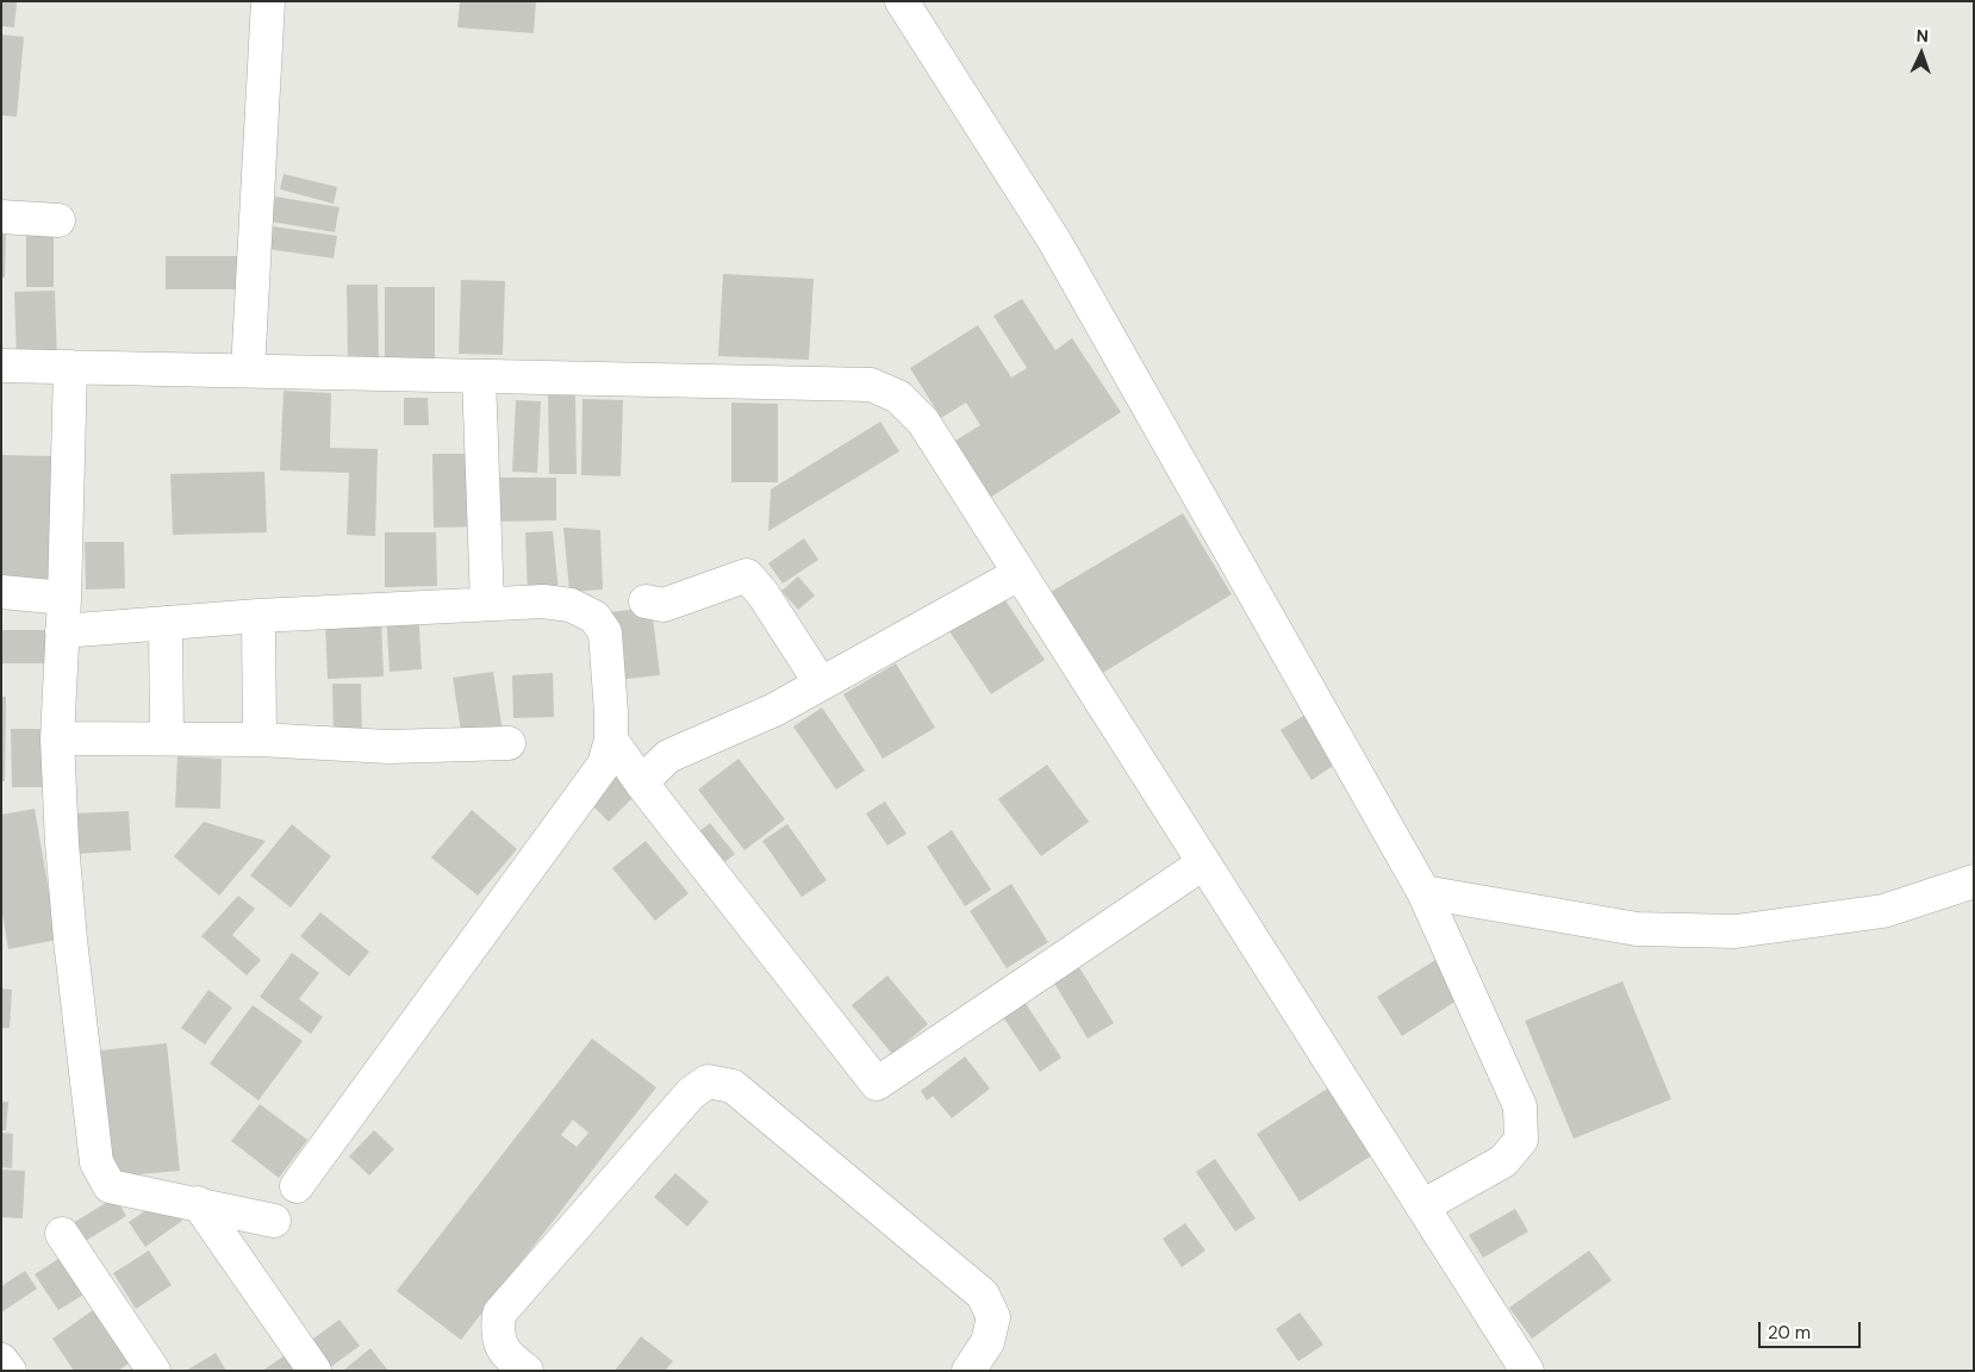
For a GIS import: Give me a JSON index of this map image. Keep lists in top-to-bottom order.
{
  "scale_bar": "20 m",
  "north": "top"
}
